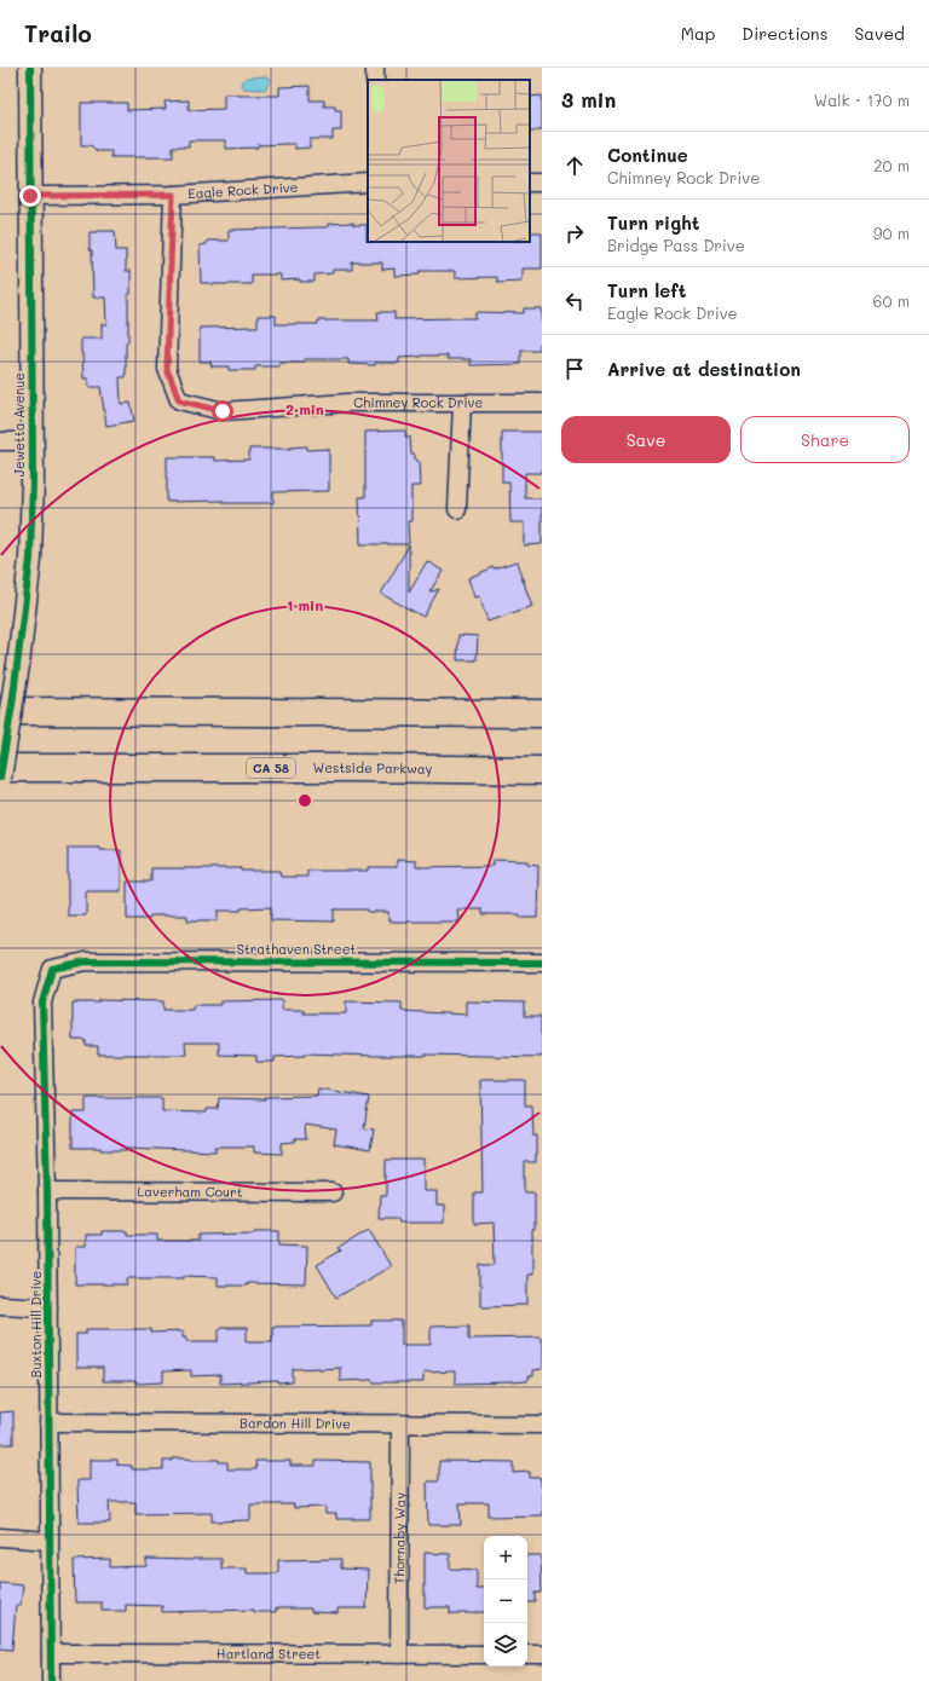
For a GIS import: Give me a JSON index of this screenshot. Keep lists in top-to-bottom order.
{
  "streets": {
    "highway": ["CA 58", "Westside Parkway"],
    "street": [
      "Eagle Rock Drive",
      "Chimney Rock Drive",
      "Jewetta Avenue",
      "Strathaven Street",
      "Laverham Court",
      "Buxton Hill Drive",
      "Bardon Hill Drive",
      "Thornaby Way",
      "Hartland Street"
    ]
  },
  "crossings": [
    ["Eagle Rock Drive", "Chimney Rock Drive"],
    ["Eagle Rock Drive", "Jewetta Avenue"],
    ["Strathaven Street", "Buxton Hill Drive"],
    ["Laverham Court", "Buxton Hill Drive"],
    ["Buxton Hill Drive", "Bardon Hill Drive"],
    ["Buxton Hill Drive", "Hartland Street"],
    ["Bardon Hill Drive", "Thornaby Way"],
    ["Thornaby Way", "Hartland Street"]
  ],
  "page": {
    "header": "Trailo",
    "nav": ["Map", "Directions", "Saved"],
    "heading": ["3 min", "Walk · 170 m"],
    "list": [
      ["Continue", "Chimney Rock Drive", "20 m"],
      ["Turn right", "Bridge Pass Drive", "90 m"],
      ["Turn left", "Eagle Rock Drive", "60 m"],
      "Arrive at destination"
    ],
    "buttons": ["Save", "Share"],
    "map_buttons": ["+", "−"]
  },
  "rings": ["2 min", "1 min"]
}
